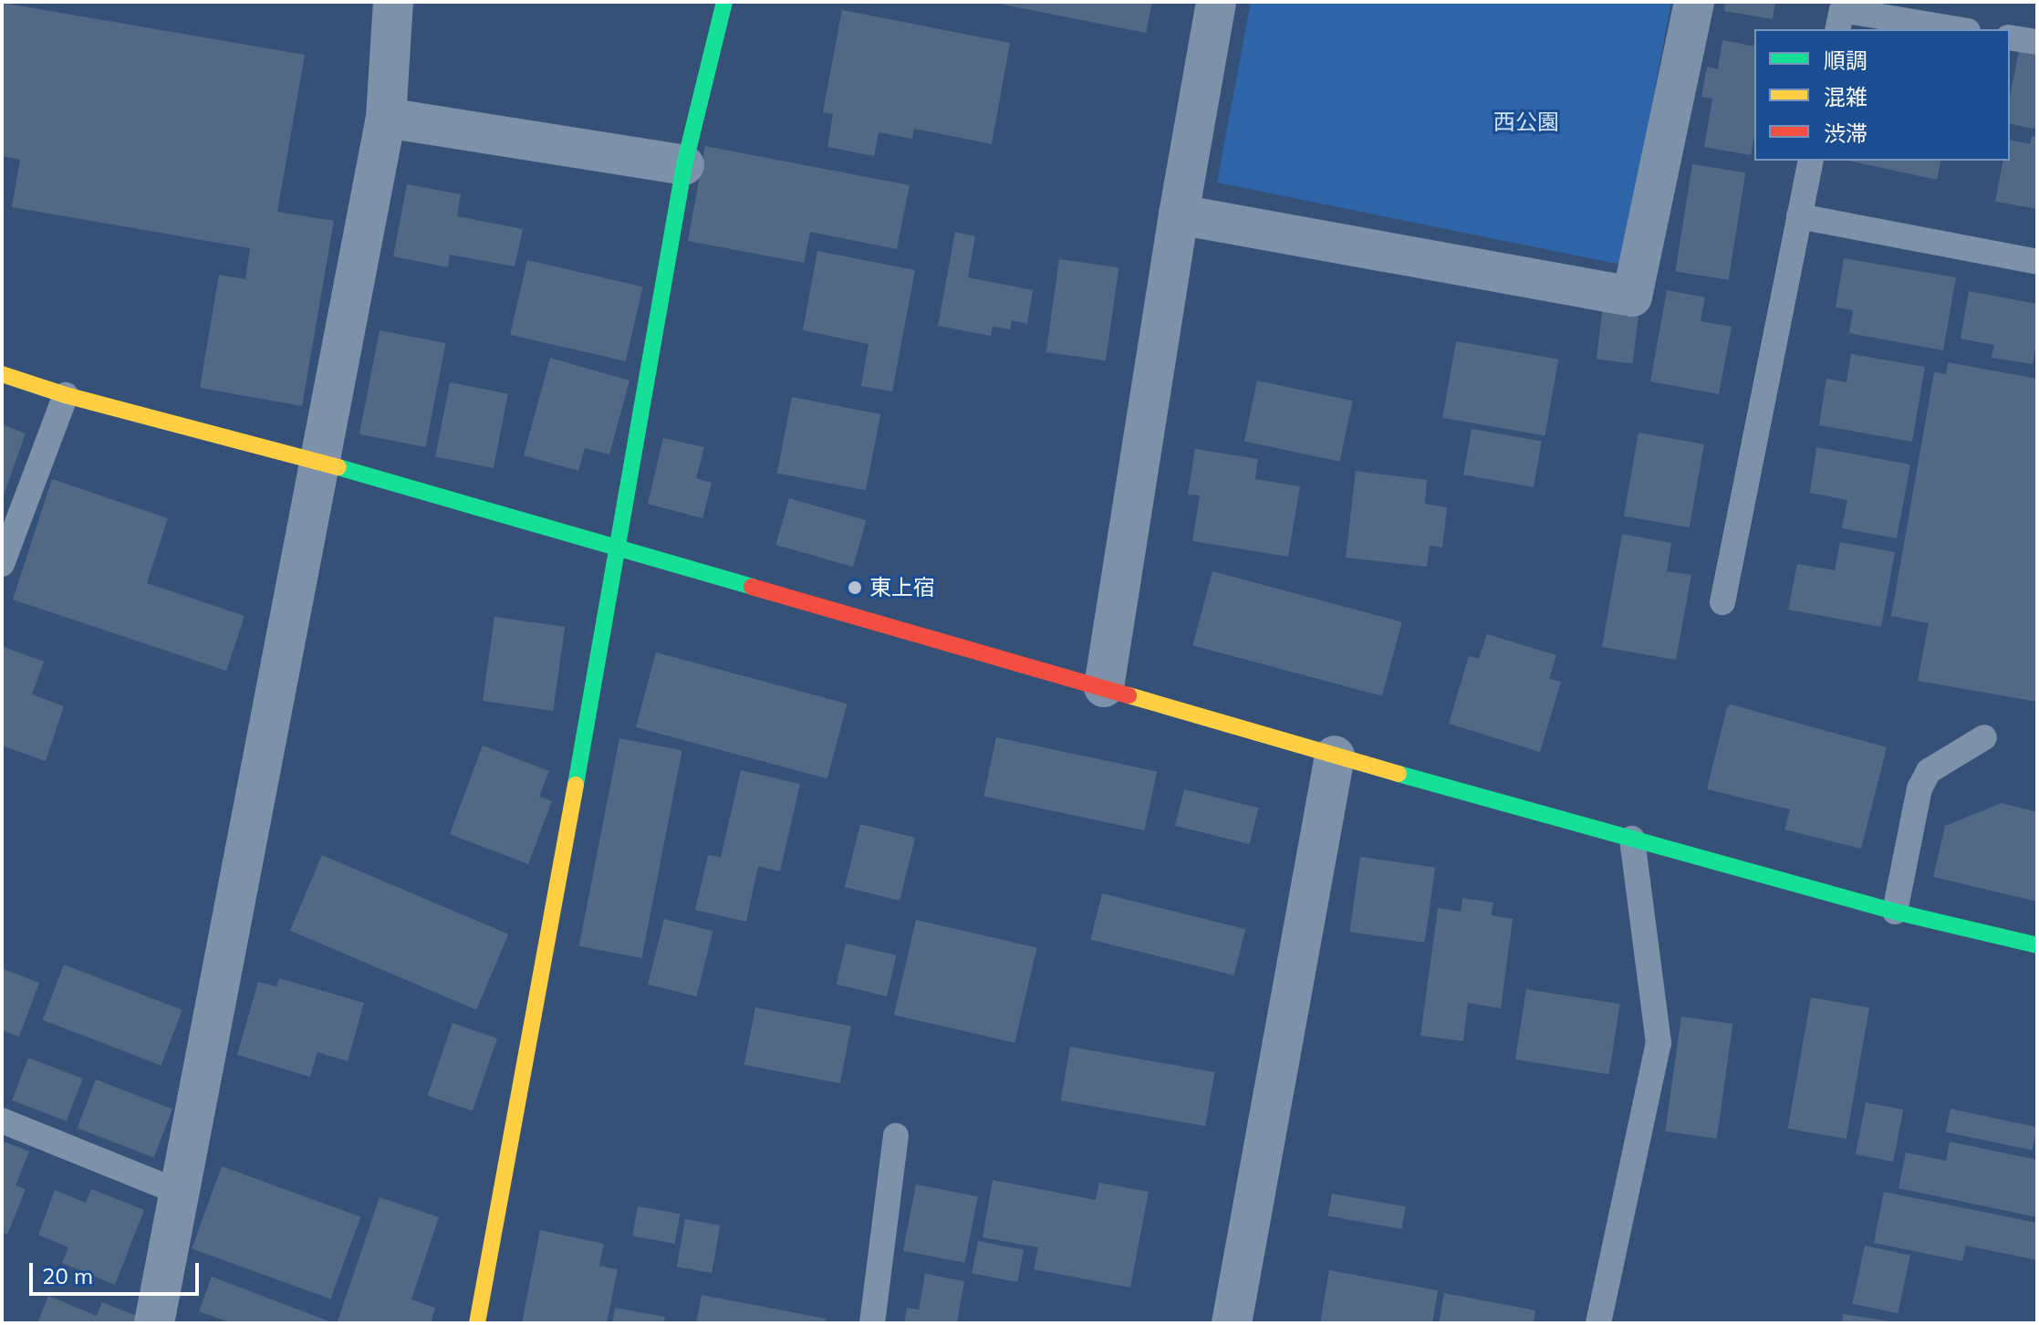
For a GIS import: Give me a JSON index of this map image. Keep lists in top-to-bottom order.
{
  "parks": ["西公園"],
  "places": ["東上宿"],
  "legend": ["順調", "混雑", "渋滞"],
  "scale_bar": "20 m"
}
